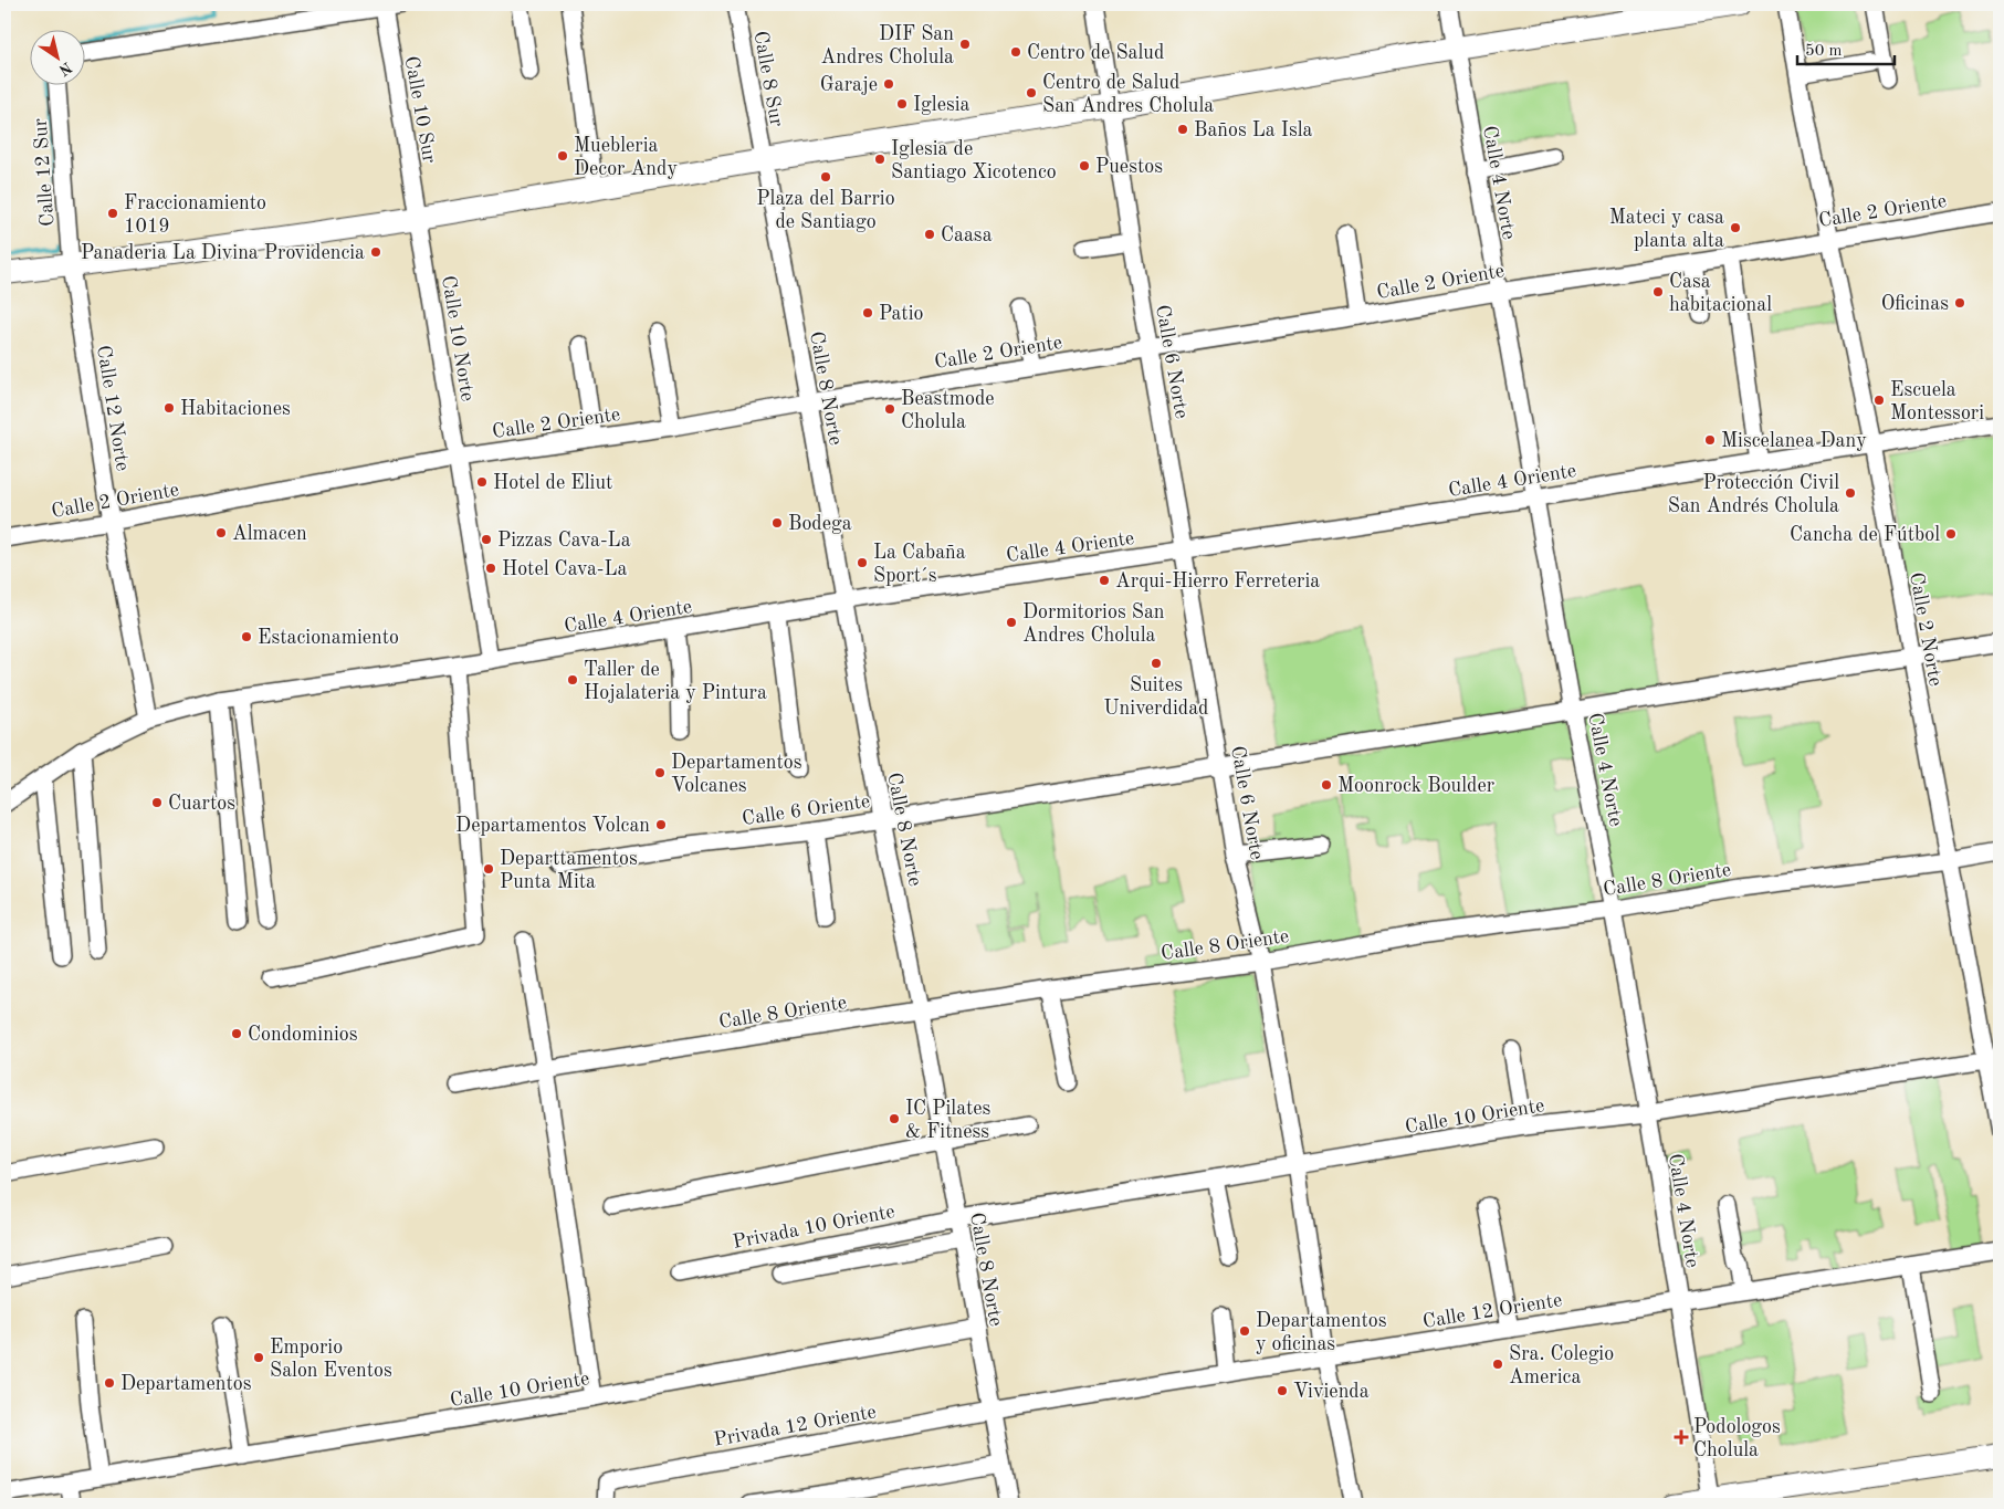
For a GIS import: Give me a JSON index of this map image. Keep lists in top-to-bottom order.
{
  "streets": {
    "street": [
      "Calle 8 Sur",
      "Calle 10 Sur",
      "Calle 12 Sur",
      "Calle 4 Norte",
      "Calle 2 Oriente",
      "Calle 10 Norte",
      "Calle 6 Norte",
      "Calle 8 Norte",
      "Calle 12 Norte",
      "Calle 4 Oriente",
      "Calle 2 Norte",
      "Calle 6 Oriente",
      "Calle 8 Oriente",
      "Calle 10 Oriente",
      "Privada 10 Oriente",
      "Calle 12 Oriente",
      "Privada 12 Oriente"
    ]
  },
  "crossings": [
    ["Calle 8 Sur", "Calle 8 Norte"],
    ["Calle 10 Sur", "Calle 10 Norte"],
    ["Calle 12 Sur", "Calle 12 Norte"],
    ["Calle 4 Norte", "Calle 2 Oriente"],
    ["Calle 4 Norte", "Calle 4 Oriente"],
    ["Calle 4 Norte", "Calle 6 Oriente"],
    ["Calle 4 Norte", "Calle 8 Oriente"],
    ["Calle 4 Norte", "Calle 10 Oriente"],
    ["Calle 4 Norte", "Calle 12 Oriente"],
    ["Calle 2 Oriente", "Calle 10 Norte"],
    ["Calle 2 Oriente", "Calle 6 Norte"],
    ["Calle 2 Oriente", "Calle 8 Norte"],
    ["Calle 2 Oriente", "Calle 12 Norte"],
    ["Calle 2 Oriente", "Calle 2 Norte"],
    ["Calle 10 Norte", "Calle 4 Oriente"],
    ["Calle 6 Norte", "Calle 4 Oriente"],
    ["Calle 6 Norte", "Calle 6 Oriente"],
    ["Calle 6 Norte", "Calle 8 Oriente"],
    ["Calle 6 Norte", "Calle 10 Oriente"],
    ["Calle 6 Norte", "Calle 12 Oriente"],
    ["Calle 8 Norte", "Calle 4 Oriente"],
    ["Calle 8 Norte", "Calle 6 Oriente"],
    ["Calle 8 Norte", "Calle 8 Oriente"],
    ["Calle 8 Norte", "Calle 10 Oriente"],
    ["Calle 8 Norte", "Privada 10 Oriente"],
    ["Calle 8 Norte", "Calle 12 Oriente"],
    ["Calle 8 Norte", "Privada 12 Oriente"],
    ["Calle 12 Norte", "Calle 4 Oriente"],
    ["Calle 4 Oriente", "Calle 2 Norte"],
    ["Calle 2 Norte", "Calle 6 Oriente"],
    ["Calle 2 Norte", "Calle 8 Oriente"],
    ["Calle 2 Norte", "Calle 10 Oriente"],
    ["Calle 10 Oriente", "Privada 10 Oriente"],
    ["Calle 12 Oriente", "Privada 12 Oriente"]
  ],
  "places": {
    "other": [
      "DIF San Andres Cholula",
      "Centro de Salud",
      "Garaje",
      "Centro de Salud San Andres Cholula",
      "Iglesia",
      "Baños La Isla",
      "Muebleria Decor Andy",
      "Iglesia de Santiago Xicotenco",
      "Puestos",
      "Plaza del Barrio de Santiago",
      "Fraccionamiento 1019",
      "Mateci y casa planta alta",
      "Caasa",
      "Panaderia La Divina Providencia",
      "Casa habitacional",
      "Oficinas",
      "Patio",
      "Escuela Montessori",
      "Habitaciones",
      "Beastmode Cholula",
      "Miscelanea Dany",
      "Hotel de Eliut",
      "Protección Civil San Andrés Cholula",
      "Bodega",
      "Almacen",
      "Cancha de Fútbol",
      "Pizzas Cava-La",
      "La Cabaña Sport´s",
      "Hotel Cava-La",
      "Arqui-Hierro Ferreteria",
      "Dormitorios San Andres Cholula",
      "Estacionamiento",
      "Suites Univerdidad",
      "Taller de Hojalateria y Pintura",
      "Departamentos Volcanes",
      "Moonrock Boulder",
      "Cuartos",
      "Departamentos Volcan",
      "Departtamentos Punta Mita",
      "Condominios",
      "IC Pilates & Fitness",
      "Departamentos y oficinas",
      "Emporio Salon Eventos",
      "Sra. Colegio America",
      "Departamentos",
      "Vivienda"
    ],
    "health": ["Podologos Cholula"]
  },
  "scale_bar": "50 m",
  "north": "bottom right"
}
